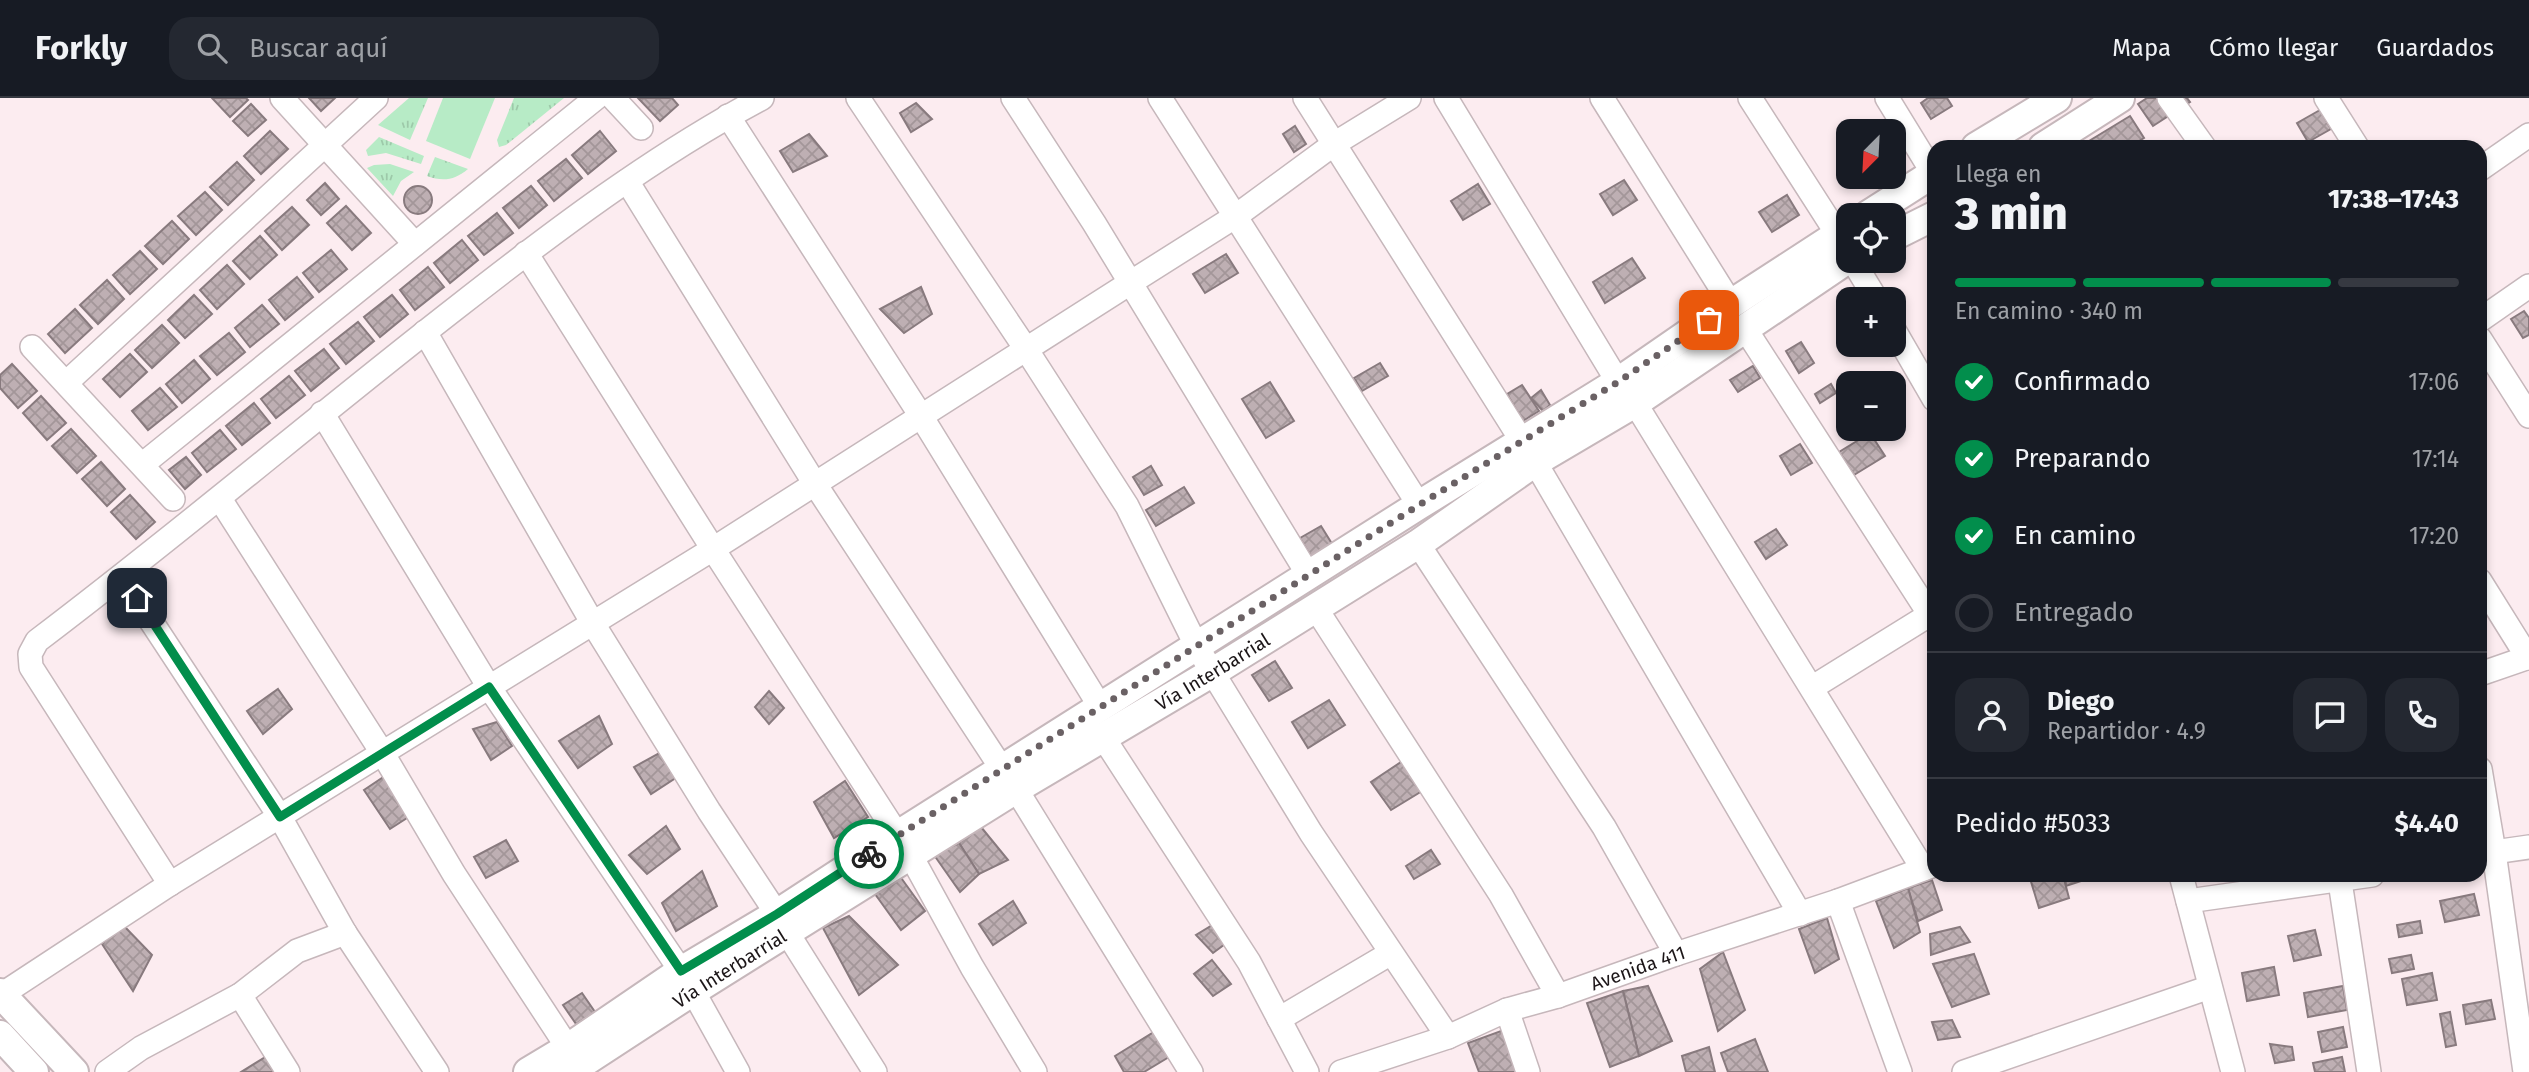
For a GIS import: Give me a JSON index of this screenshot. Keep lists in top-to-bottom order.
{
  "streets": {
    "main road": ["Vía Interbarrial"],
    "street": ["Avenida 411"]
  },
  "north": "bottom left",
  "page": {
    "header": "Forkly",
    "search": "Buscar aquí",
    "nav": ["Mapa", "Cómo llegar", "Guardados"],
    "map_buttons": ["+", "−"],
    "heading": ["3 min", "Llega en", "17:38–17:43"],
    "panel": [
      "Diego",
      "Repartidor · 4.9",
      "Pedido #5033",
      "$4.40"
    ],
    "bar": "En camino · 340 m",
    "list": [
      ["Confirmado", "17:06"],
      ["Preparando", "17:14"],
      ["En camino", "17:20"],
      "Entregado"
    ]
  }
}
